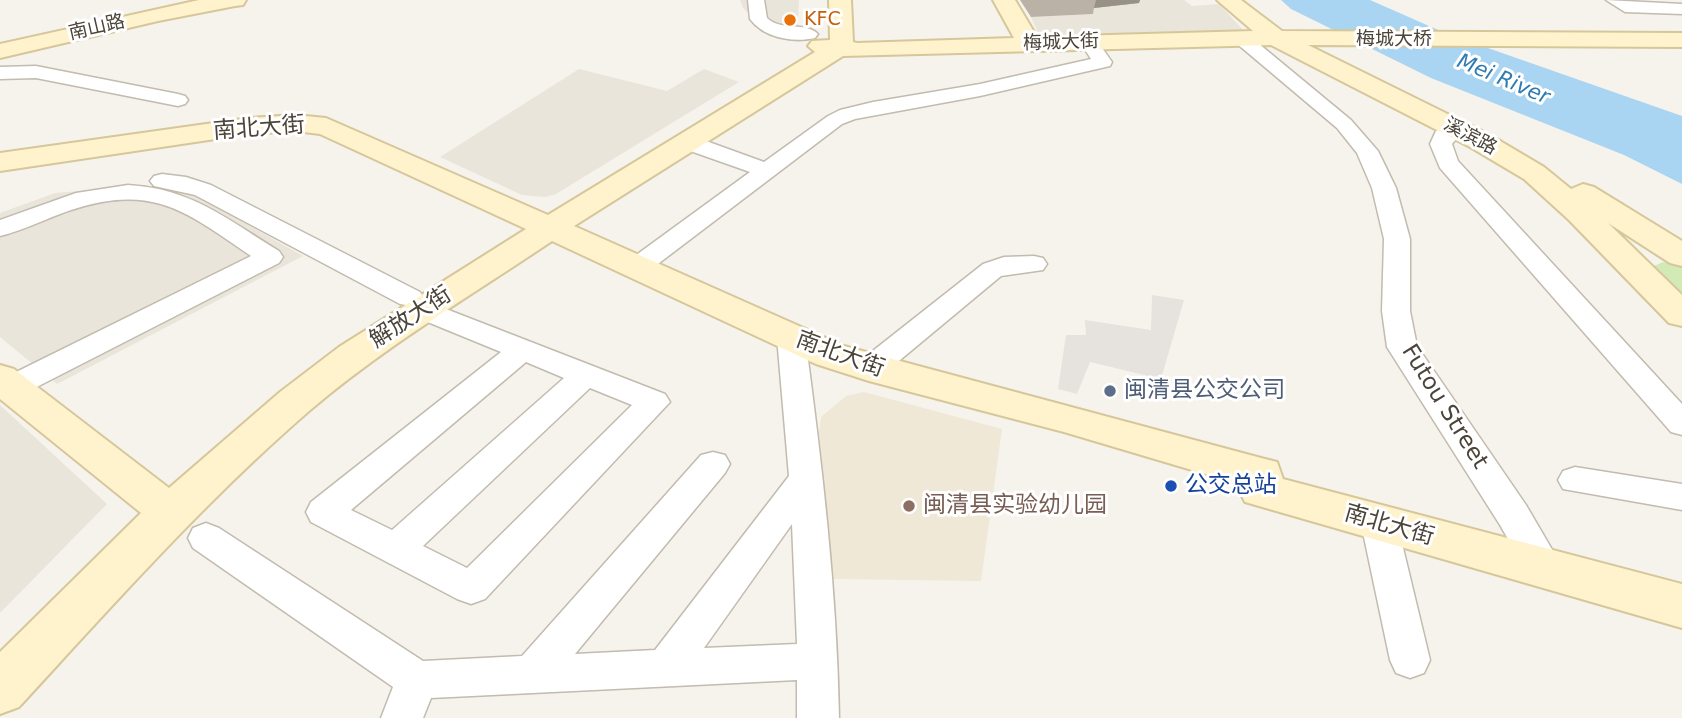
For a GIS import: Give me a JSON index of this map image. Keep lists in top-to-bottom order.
{
  "streets": {
    "main road": [
      "南山路",
      "梅城大桥",
      "梅城大街",
      "南北大街",
      "溪滨路",
      "解放大街"
    ],
    "street": ["Futou Street"]
  },
  "crossings": [
    ["梅城大桥", "梅城大街"],
    ["梅城大桥", "溪滨路"],
    ["梅城大街", "溪滨路"],
    ["梅城大街", "解放大街"],
    ["梅城大街", "Futou Street"],
    ["南北大街", "解放大街"],
    ["南北大街", "Futou Street"]
  ],
  "water": ["Mei River"],
  "places": [
    "KFC",
    "闽清县公交公司",
    "公交总站",
    "闽清县实验幼儿园"
  ]
}
